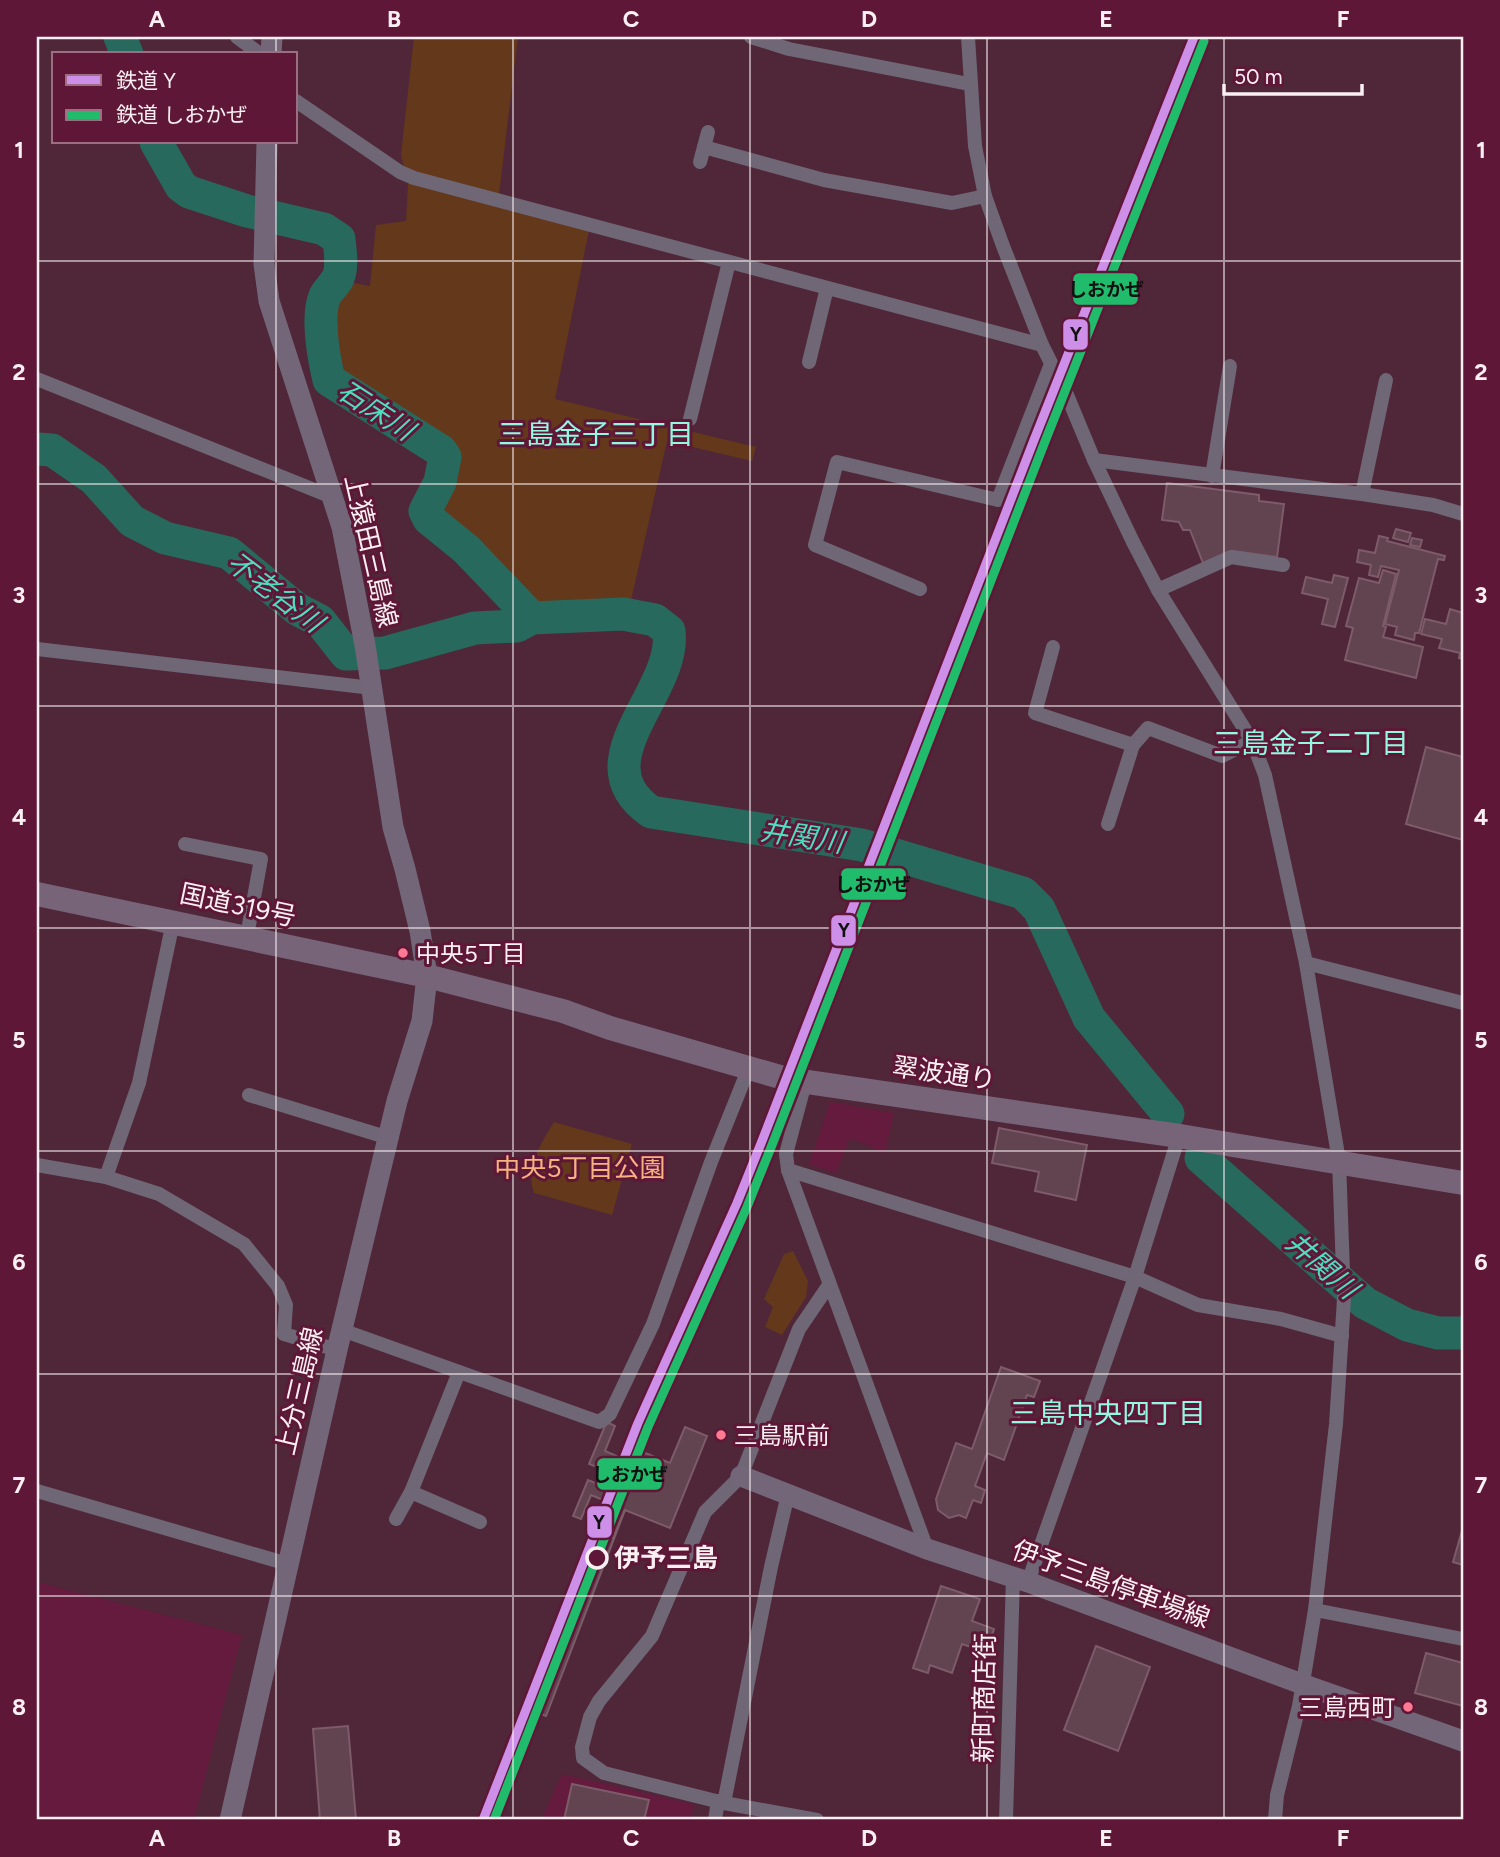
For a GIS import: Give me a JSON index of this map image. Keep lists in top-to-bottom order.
{
  "streets": {
    "highway": ["国道319号", "翠波通り"],
    "main road": ["上猿田三島線", "上分三島線", "伊予三島停車場線"],
    "street": ["新町商店街"]
  },
  "crossings": [
    ["上猿田三島線", "国道319号"],
    ["上猿田三島線", "翠波通り"],
    ["上猿田三島線", "上分三島線"],
    ["国道319号", "翠波通り"],
    ["国道319号", "上分三島線"],
    ["翠波通り", "上分三島線"],
    ["翠波通り", "新町商店街"],
    ["伊予三島停車場線", "新町商店街"]
  ],
  "districts": ["三島金子三丁目", "三島金子二丁目", "三島中央四丁目"],
  "water": ["石床川", "不老谷川", "井関川"],
  "parks": ["中央5丁目公園"],
  "places": [
    "中央5丁目",
    "三島駅前",
    "伊予三島",
    "三島西町"
  ],
  "lines": ["rail line Y", "rail line しおかぜ"],
  "legend": ["鉄道 Y", "鉄道 しおかぜ"],
  "scale_bar": "50 m",
  "grid": {
    "columns": [
      "A",
      "B",
      "C",
      "D",
      "E",
      "F"
    ],
    "rows": [
      "1",
      "2",
      "3",
      "4",
      "5",
      "6",
      "7",
      "8"
    ]
  }
}
